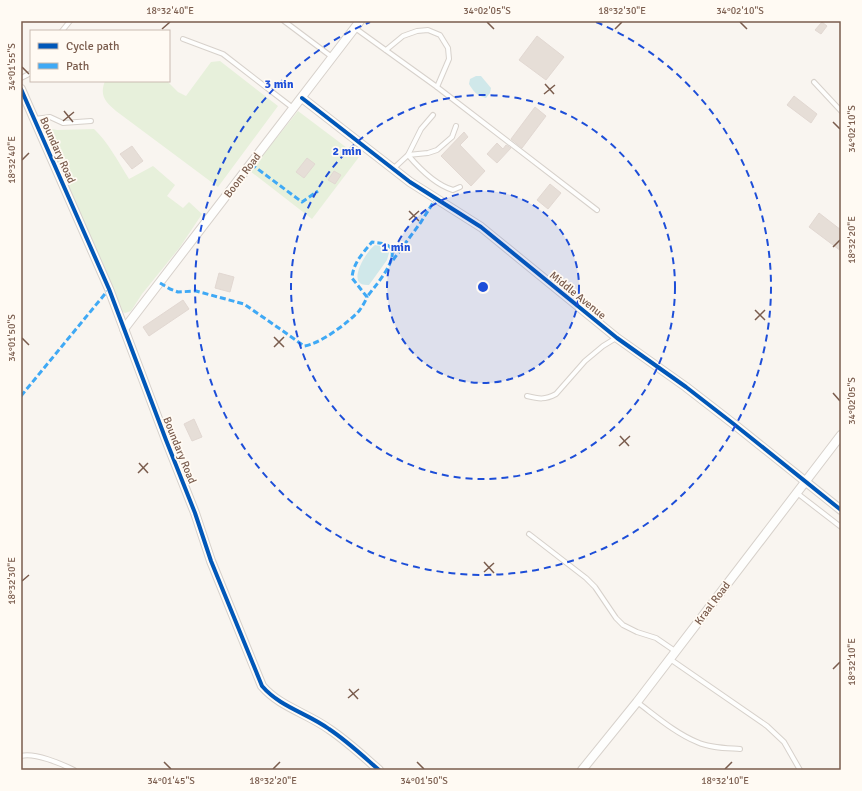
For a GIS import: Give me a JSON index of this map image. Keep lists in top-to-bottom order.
{
  "streets": {
    "street": [
      "Boundary Road",
      "Boom Road",
      "Middle Avenue",
      "Kraal Road"
    ]
  },
  "crossings": [
    ["Boundary Road", "Boom Road"],
    ["Boom Road", "Middle Avenue"],
    ["Middle Avenue", "Kraal Road"]
  ],
  "legend": ["Cycle path", "Path"],
  "coordinates": [
    "18°32'40\"E",
    "34°02'05\"S",
    "18°32'30\"E",
    "34°02'10\"S",
    "34°01'55\"S",
    "18°32'20\"E",
    "34°01'50\"S",
    "18°32'10\"E",
    "34°01'45\"S"
  ],
  "rings": ["3 min", "2 min", "1 min"]
}
